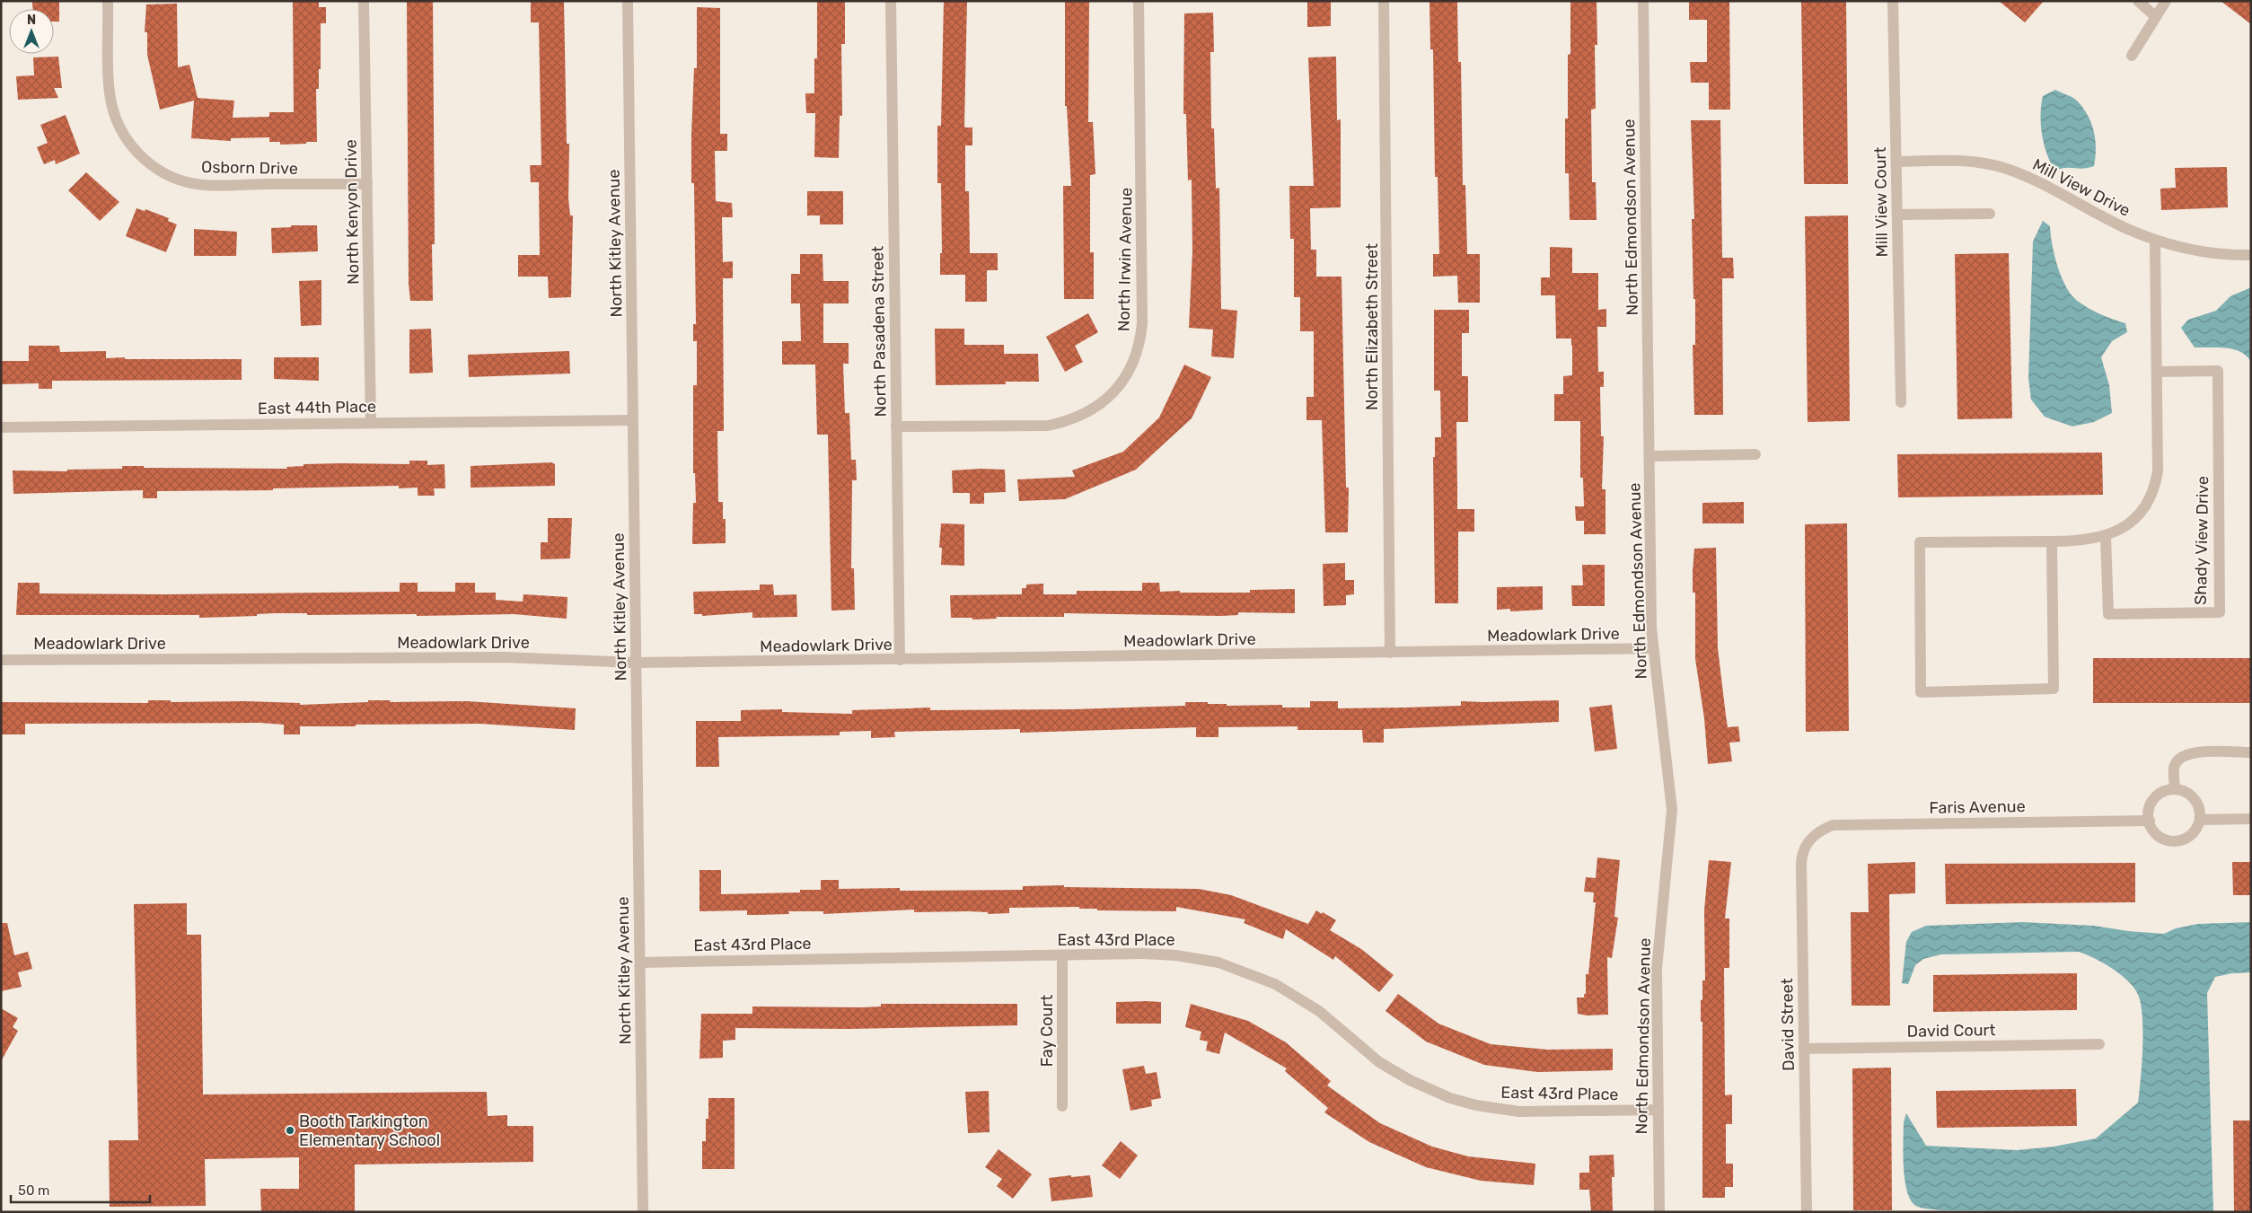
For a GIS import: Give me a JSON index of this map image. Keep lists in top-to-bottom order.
{
  "streets": {
    "street": [
      "Osborn Drive",
      "Mill View Drive",
      "Mill View Court",
      "North Kenyon Drive",
      "North Edmondson Avenue",
      "North Kitley Avenue",
      "North Irwin Avenue",
      "North Elizabeth Street",
      "North Pasadena Street",
      "East 44th Place",
      "Shady View Drive",
      "Meadowlark Drive",
      "Faris Avenue",
      "East 43rd Place",
      "David Street",
      "Fay Court",
      "David Court"
    ]
  },
  "crossings": [
    ["Osborn Drive", "North Kenyon Drive"],
    ["Mill View Drive", "Mill View Court"],
    ["North Kenyon Drive", "East 44th Place"],
    ["North Edmondson Avenue", "Meadowlark Drive"],
    ["North Edmondson Avenue", "East 43rd Place"],
    ["North Kitley Avenue", "East 44th Place"],
    ["North Kitley Avenue", "Meadowlark Drive"],
    ["North Kitley Avenue", "East 43rd Place"],
    ["North Irwin Avenue", "North Pasadena Street"],
    ["North Elizabeth Street", "Meadowlark Drive"],
    ["North Pasadena Street", "Meadowlark Drive"],
    ["Faris Avenue", "David Street"],
    ["East 43rd Place", "Fay Court"],
    ["David Street", "David Court"]
  ],
  "places": ["Booth Tarkington Elementary School"],
  "scale_bar": "50 m",
  "north": "top"
}
